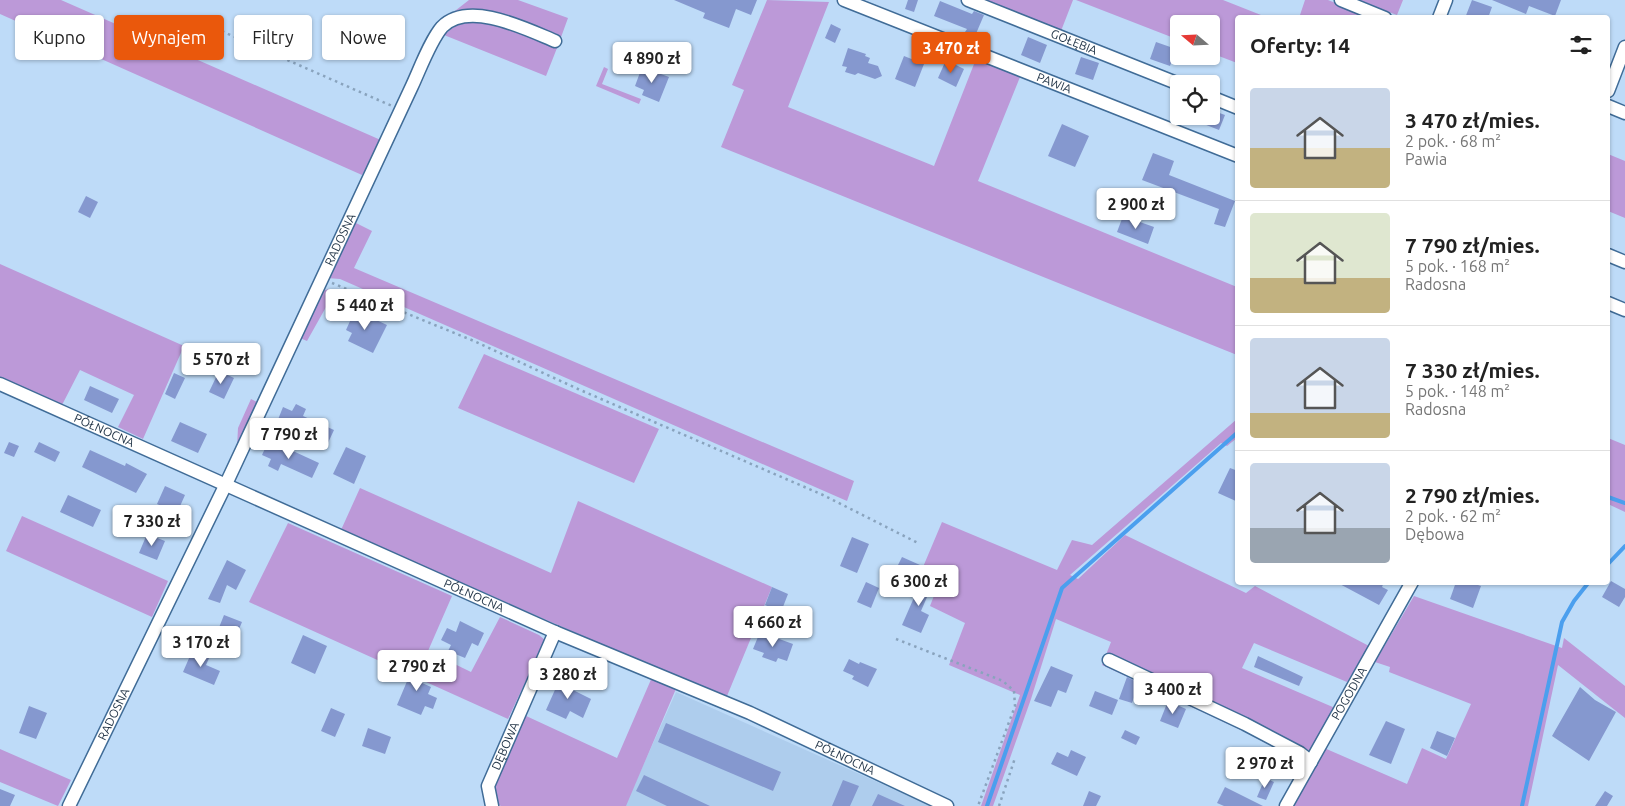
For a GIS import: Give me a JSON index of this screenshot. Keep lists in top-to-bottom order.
{
  "streets": {
    "street": [
      "GOŁĘBIA",
      "PAWIA",
      "RADOSNA",
      "PÓŁNOCNA",
      "POGODNA",
      "DĘBOWA"
    ]
  },
  "crossings": [
    ["RADOSNA", "PÓŁNOCNA"],
    ["PÓŁNOCNA", "DĘBOWA"]
  ],
  "north": "left",
  "page": {
    "chip": [
      "Kupno",
      "Wynajem",
      "Filtry",
      "Nowe"
    ],
    "heading": "Oferty: 14",
    "price": [
      "3 470 zł",
      "4 890 zł",
      "2 900 zł",
      "5 440 zł",
      "5 570 zł",
      "7 790 zł",
      "7 330 zł",
      "6 300 zł",
      "4 660 zł",
      "3 170 zł",
      "2 790 zł",
      "3 280 zł",
      "3 400 zł",
      "2 970 zł"
    ],
    "list": [
      {
        "name": "3 470 zł/mies.",
        "note": "2 pok. · 68 m² · Pawia"
      },
      {
        "name": "7 790 zł/mies.",
        "note": "5 pok. · 168 m² · Radosna"
      },
      {
        "name": "7 330 zł/mies.",
        "note": "5 pok. · 148 m² · Radosna"
      },
      {
        "name": "2 790 zł/mies.",
        "note": "2 pok. · 62 m² · Dębowa"
      }
    ]
  }
}
